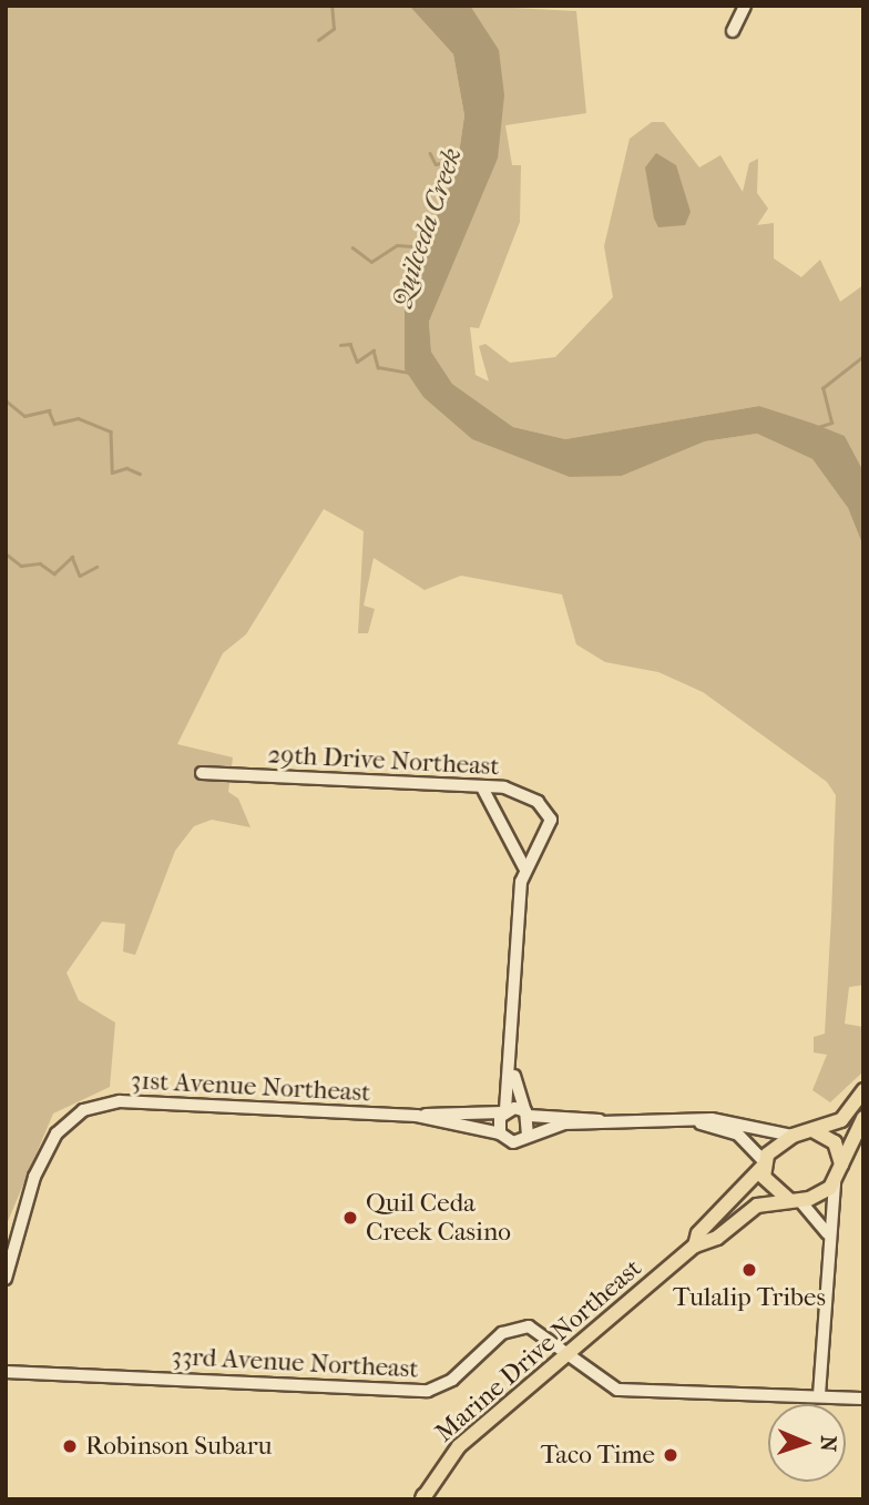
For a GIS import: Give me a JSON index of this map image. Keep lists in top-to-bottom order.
{
  "streets": {
    "main road": ["Marine Drive Northeast"],
    "street": ["29th Drive Northeast", "31st Avenue Northeast", "33rd Avenue Northeast"]
  },
  "crossings": [
    ["Marine Drive Northeast", "33rd Avenue Northeast"]
  ],
  "water": ["Quilceda Creek"],
  "places": [
    "Quil Ceda Creek Casino",
    "Tulalip Tribes",
    "Robinson Subaru",
    "Taco Time"
  ],
  "north": "right"
}
